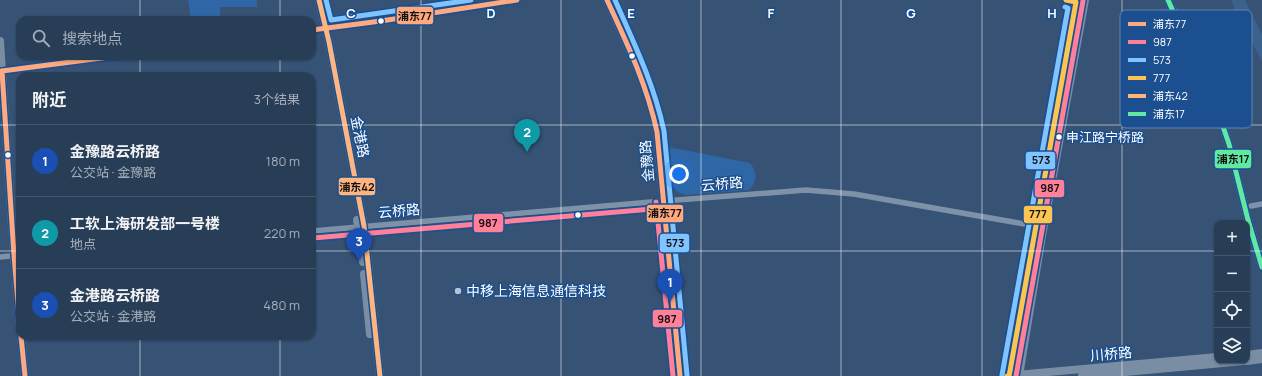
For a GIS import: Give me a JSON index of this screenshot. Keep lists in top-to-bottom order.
{
  "streets": {
    "street": [
      "金港路",
      "金豫路",
      "云桥路",
      "川桥路"
    ]
  },
  "crossings": [
    ["金港路", "云桥路"],
    ["金豫路", "云桥路"]
  ],
  "places": ["申江路宁桥路", "中移上海信息通信科技"],
  "lines": [
    "transit line 浦东77",
    "transit line 573",
    "transit line 777",
    "transit line 浦东42",
    "transit line 浦东17",
    "transit line 987"
  ],
  "legend": [
    "浦东77",
    "987",
    "573",
    "777",
    "浦东42",
    "浦东17"
  ],
  "page": {
    "search": "搜索地点",
    "heading": ["附近", "3个结果"],
    "pins": ["2", "3", "1"],
    "list": [
      {
        "mark": "1",
        "name": "金豫路云桥路",
        "note": "公交站 · 金豫路",
        "value": "180 m"
      },
      {
        "mark": "2",
        "name": "工软上海研发部一号楼",
        "note": "地点",
        "value": "220 m"
      },
      {
        "mark": "3",
        "name": "金港路云桥路",
        "note": "公交站 · 金港路",
        "value": "480 m"
      }
    ],
    "map_buttons": ["+", "−"]
  },
  "grid": {
    "columns": [
      "C",
      "D",
      "E",
      "F",
      "G",
      "H"
    ]
  }
}
